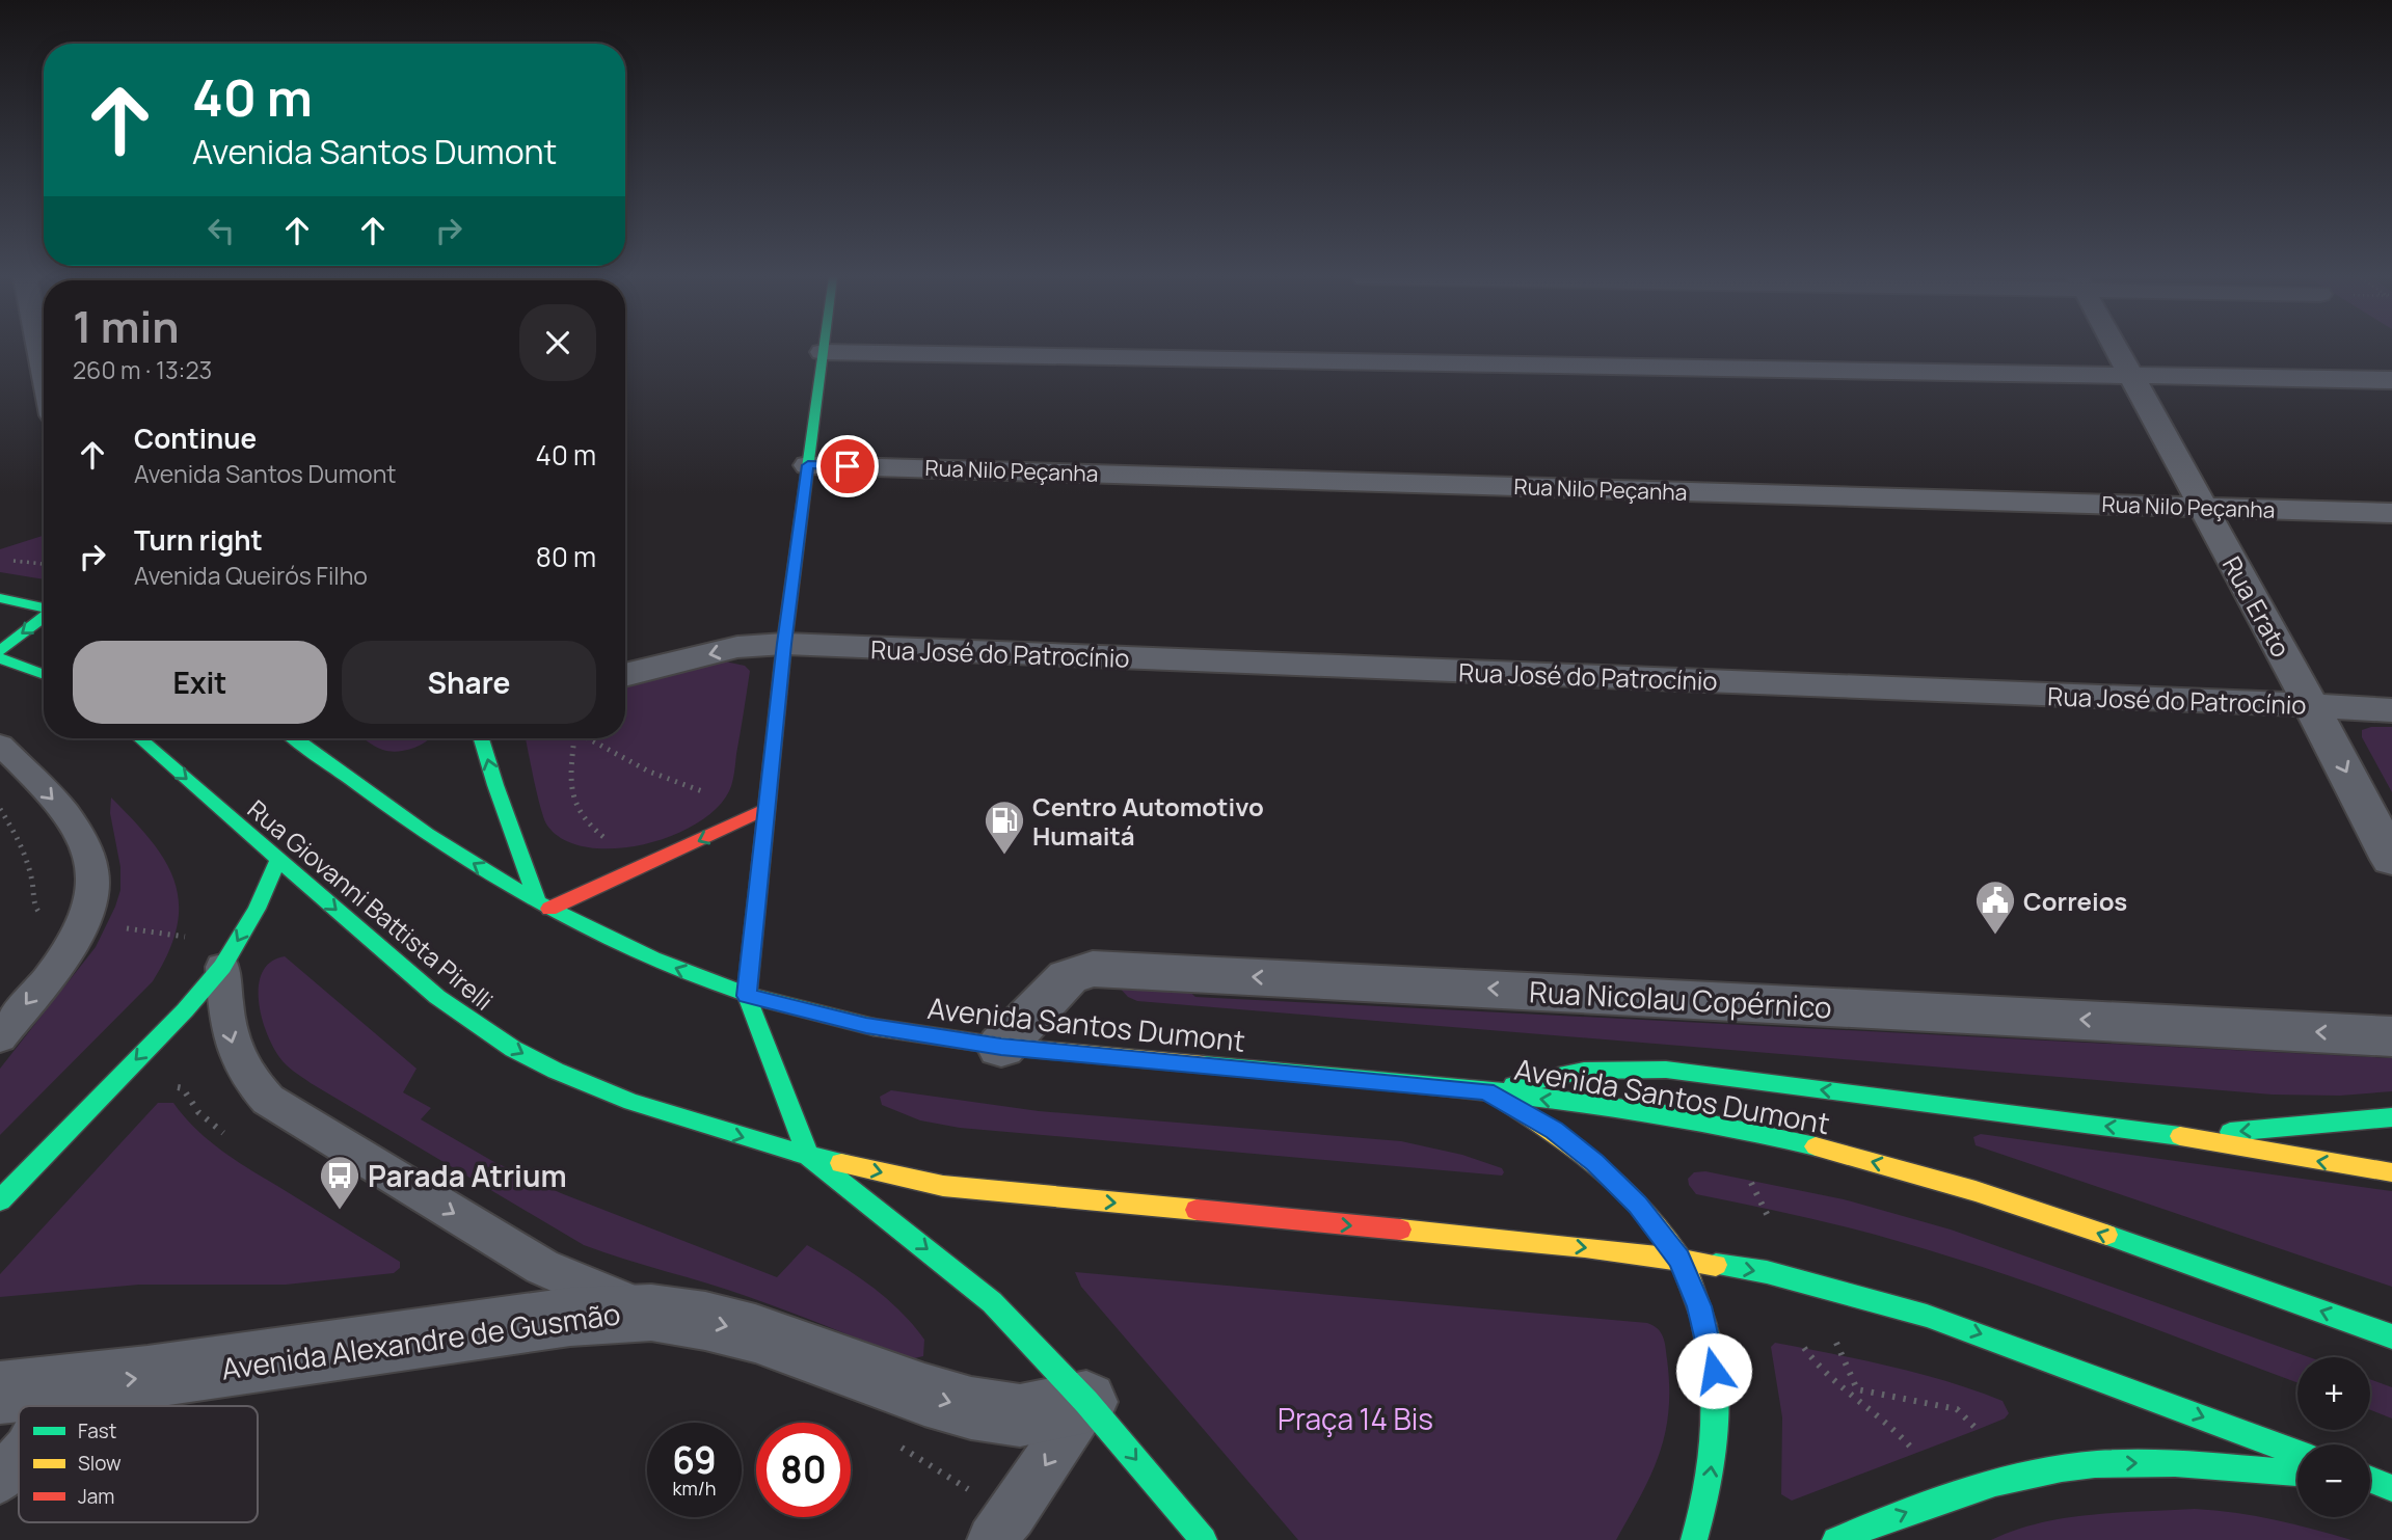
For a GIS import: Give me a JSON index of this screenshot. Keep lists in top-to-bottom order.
{
  "streets": {
    "main road": ["Rua Giovanni Battista Pirelli", "Avenida Santos Dumont"],
    "street": [
      "Rua Nilo Peçanha",
      "Rua Erato",
      "Rua José do Patrocínio",
      "Rua Nicolau Copérnico",
      "Avenida Alexandre de Gusmão"
    ]
  },
  "crossings": [
    ["Rua Nilo Peçanha", "Rua Erato"],
    ["Rua Erato", "Rua José do Patrocínio"],
    ["Rua Nicolau Copérnico", "Avenida Santos Dumont"]
  ],
  "one_way": ["Rua Nicolau Copérnico", "Avenida Alexandre de Gusmão"],
  "parks": ["Praça 14 Bis"],
  "places": {
    "fuel station": ["Centro Automotivo Humaitá"],
    "public building": ["Correios"],
    "bus stop": ["Parada Atrium"]
  },
  "legend": ["Fast", "Slow", "Jam"],
  "page": {
    "turn": ["40 m", "Avenida Santos Dumont"],
    "heading": ["1 min", "260 m · 13:23"],
    "list": [
      {
        "name": "Continue",
        "note": "Avenida Santos Dumont",
        "value": "40 m"
      },
      {
        "name": "Turn right",
        "note": "Avenida Queirós Filho",
        "value": "80 m"
      }
    ],
    "buttons": ["Exit", "Share"],
    "map_buttons": ["+", "−"],
    "speed": "69 km/h",
    "limit": "80"
  }
}
